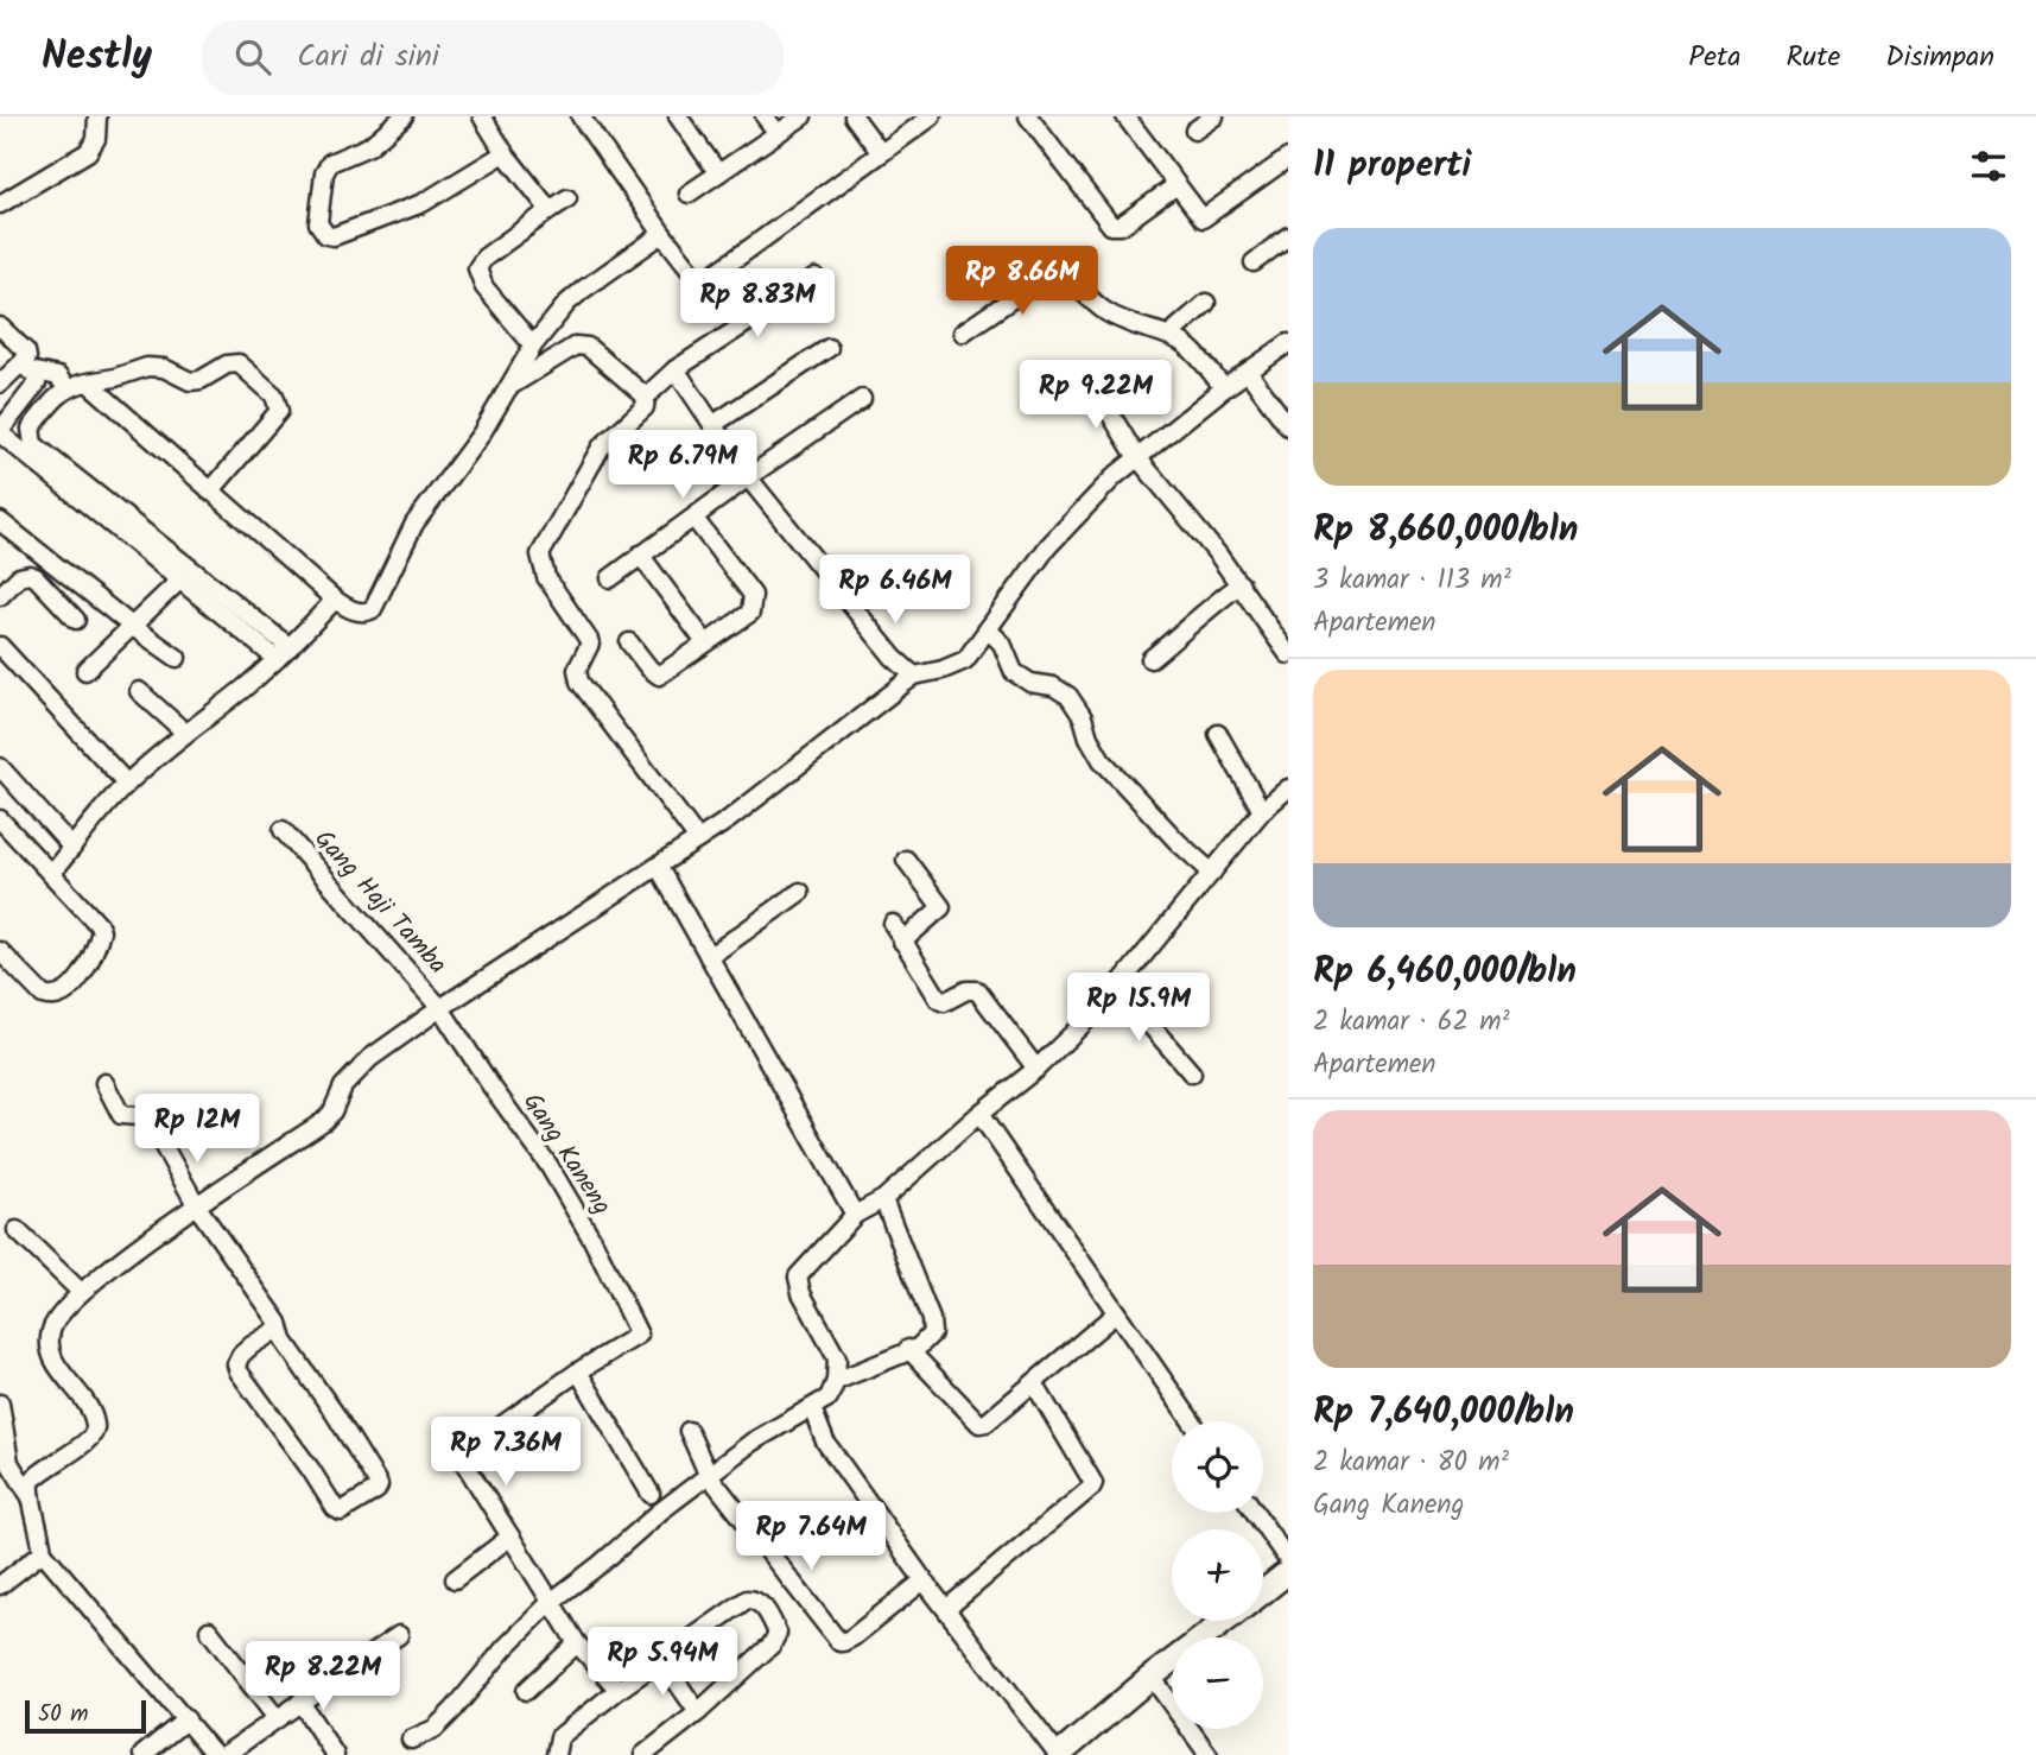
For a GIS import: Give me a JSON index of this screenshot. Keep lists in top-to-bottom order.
{
  "streets": {
    "street": ["Gang Haji Tamba", "Gang Kaneng"]
  },
  "crossings": [
    ["Gang Haji Tamba", "Gang Kaneng"]
  ],
  "scale_bar": "50 m",
  "page": {
    "header": "Nestly",
    "search": "Cari di sini",
    "nav": ["Peta", "Rute", "Disimpan"],
    "heading": "11 properti",
    "list": [
      {
        "name": "Rp 8,660,000/bln",
        "note": "3 kamar · 113 m² · Apartemen"
      },
      {
        "name": "Rp 6,460,000/bln",
        "note": "2 kamar · 62 m² · Apartemen"
      },
      {
        "name": "Rp 7,640,000/bln",
        "note": "2 kamar · 80 m² · Gang Kaneng"
      }
    ],
    "price": [
      "Rp 8.66M",
      "Rp 8.83M",
      "Rp 9.22M",
      "Rp 6.79M",
      "Rp 6.46M",
      "Rp 15.9M",
      "Rp 12M",
      "Rp 7.36M",
      "Rp 7.64M",
      "Rp 5.94M",
      "Rp 8.22M"
    ],
    "map_buttons": ["+", "−"],
    "scale": "50 m"
  }
}
